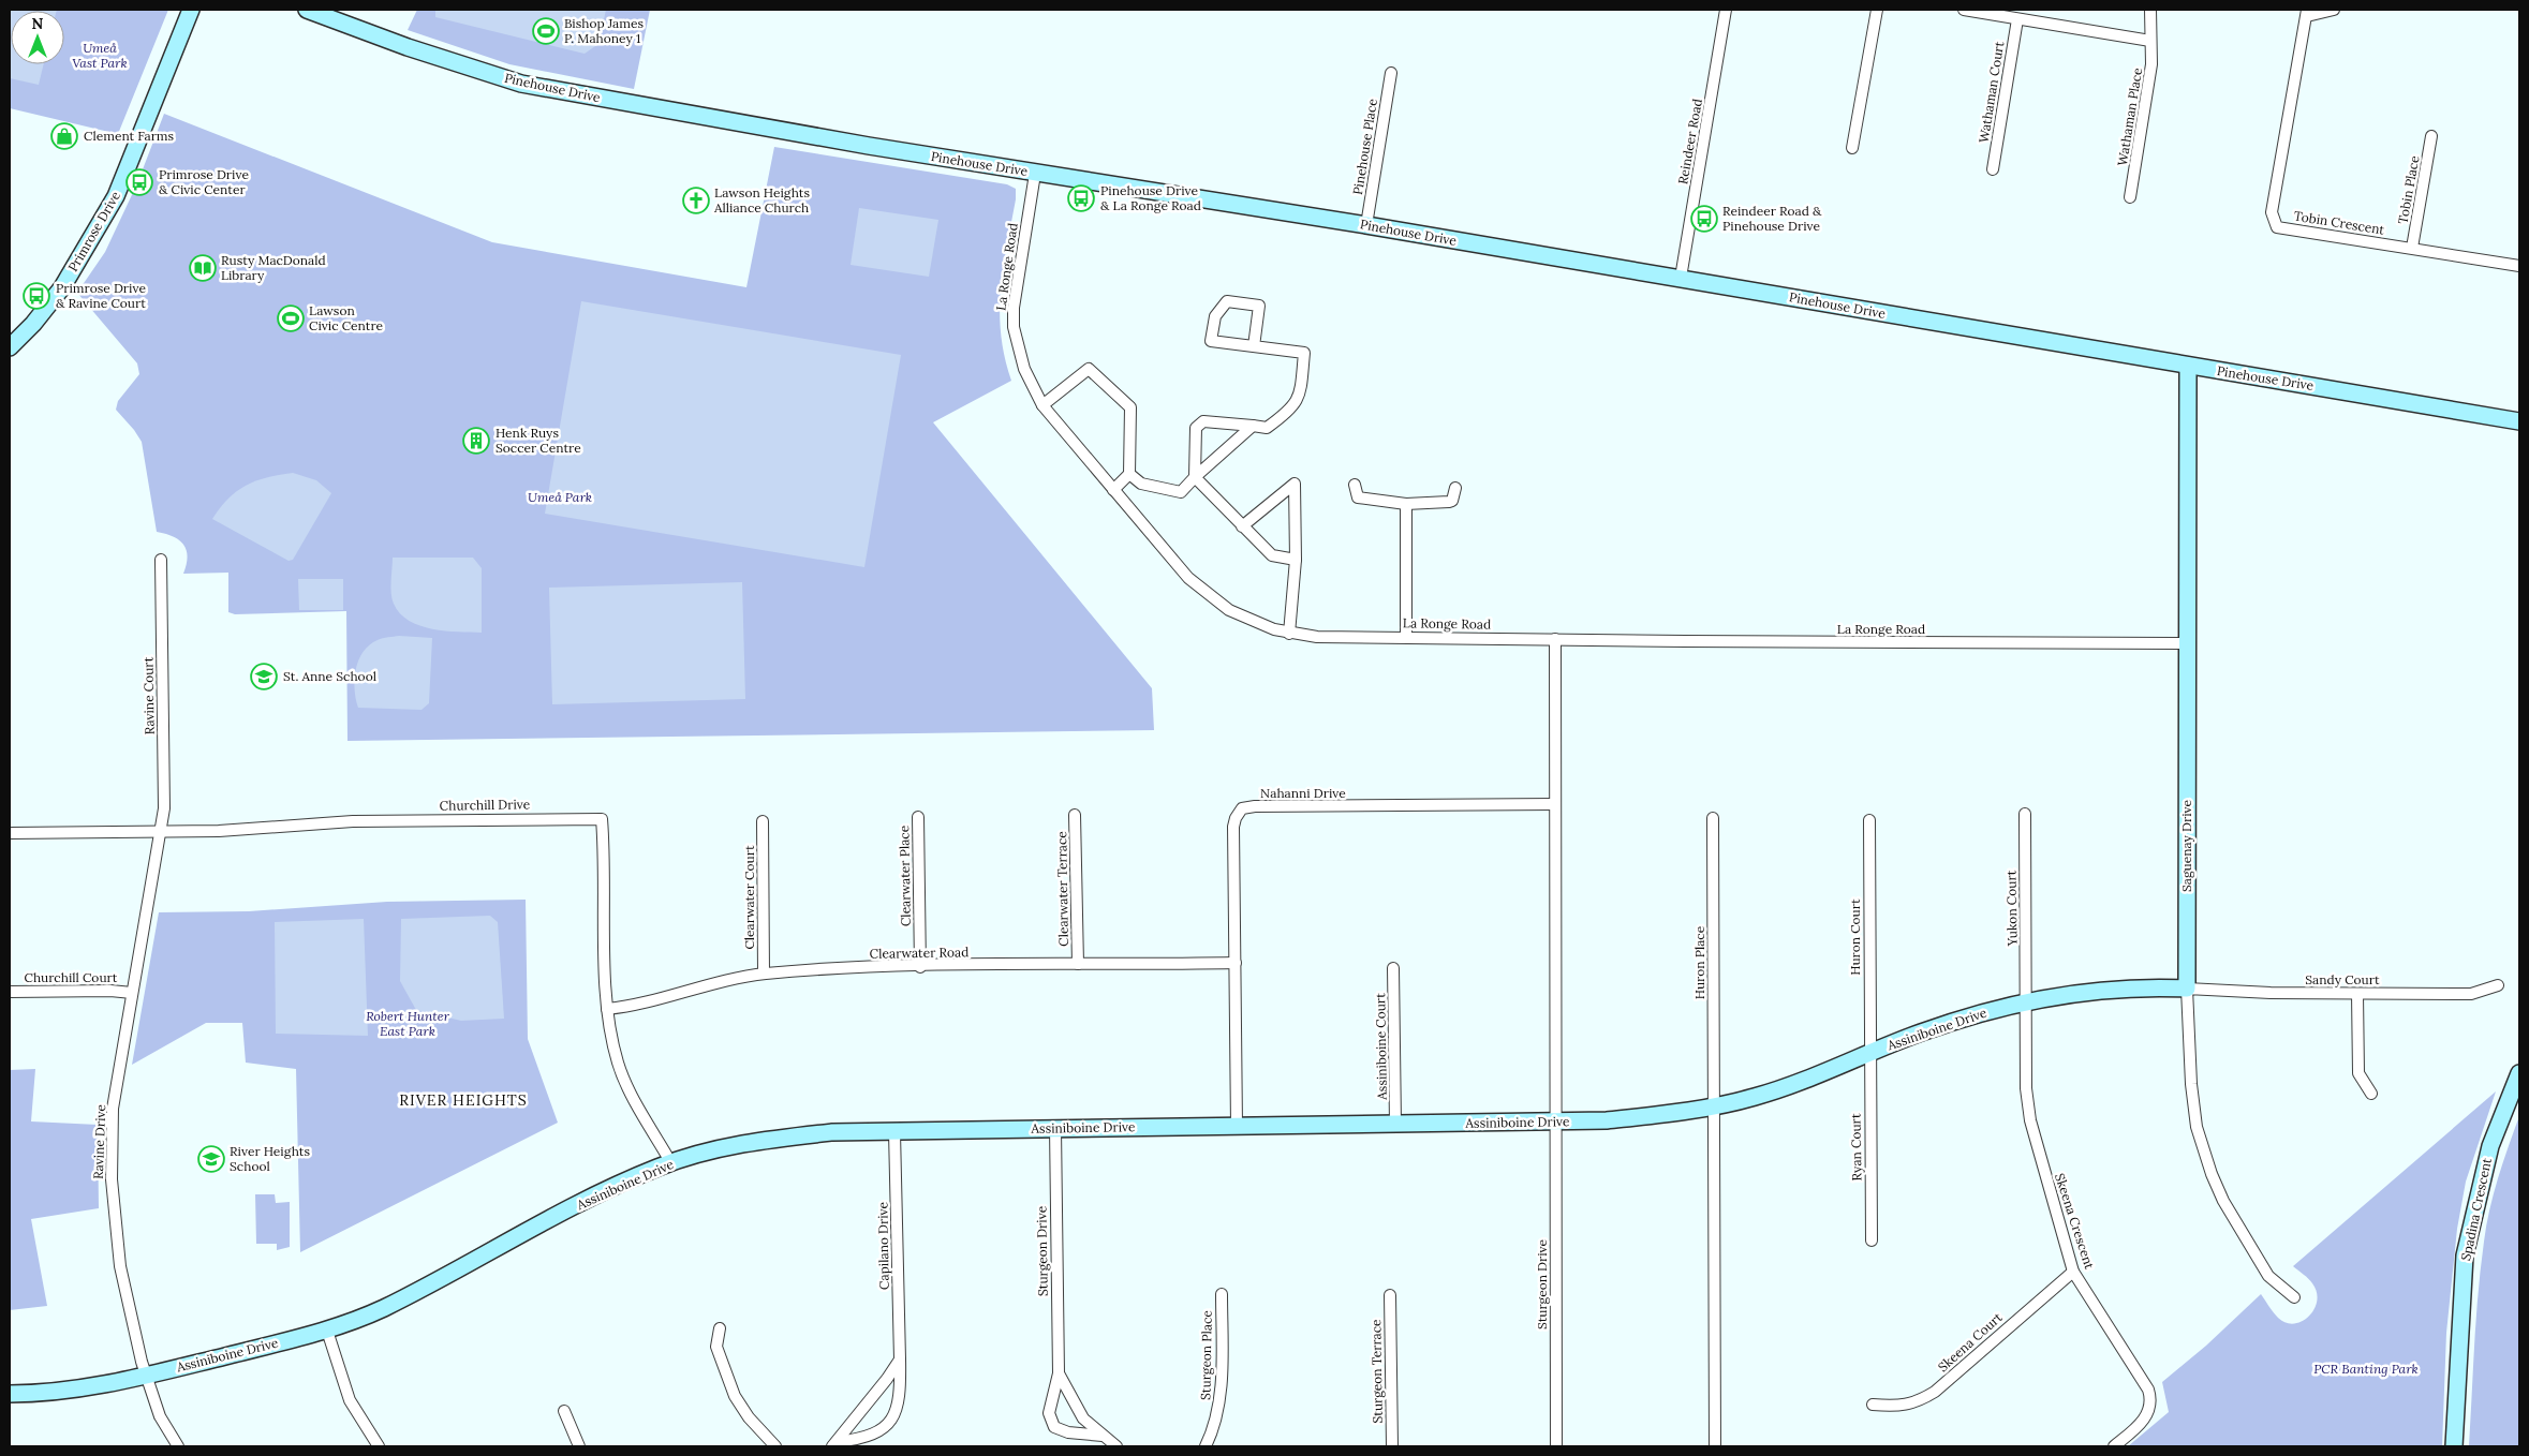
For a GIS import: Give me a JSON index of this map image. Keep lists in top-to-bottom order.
{
  "streets": {
    "street": [
      "Pinehouse Drive",
      "Wathaman Court",
      "Wathaman Place",
      "Reindeer Road",
      "Pinehouse Place",
      "Tobin Place",
      "Tobin Crescent",
      "Primrose Drive",
      "La Ronge Road",
      "Ravine Court",
      "Nahanni Drive",
      "Churchill Drive",
      "Saguenay Drive",
      "Clearwater Place",
      "Clearwater Terrace",
      "Clearwater Court",
      "Yukon Court",
      "Huron Court",
      "Clearwater Road",
      "Huron Place",
      "Churchill Court",
      "Sandy Court",
      "Assiniboine Drive",
      "Assiniboine Court",
      "Ravine Drive",
      "Ryan Court",
      "Spadina Crescent",
      "Skeena Crescent",
      "Capilano Drive",
      "Sturgeon Drive",
      "Skeena Court",
      "Sturgeon Place",
      "Sturgeon Terrace"
    ]
  },
  "crossings": [
    ["Pinehouse Drive", "Reindeer Road"],
    ["Pinehouse Drive", "Pinehouse Place"],
    ["Pinehouse Drive", "La Ronge Road"],
    ["Pinehouse Drive", "Saguenay Drive"],
    ["Tobin Place", "Tobin Crescent"],
    ["La Ronge Road", "Saguenay Drive"],
    ["Ravine Court", "Churchill Drive"],
    ["Ravine Court", "Ravine Drive"],
    ["Nahanni Drive", "Clearwater Road"],
    ["Nahanni Drive", "Assiniboine Drive"],
    ["Churchill Drive", "Clearwater Road"],
    ["Churchill Drive", "Assiniboine Drive"],
    ["Churchill Drive", "Ravine Drive"],
    ["Saguenay Drive", "Sandy Court"],
    ["Saguenay Drive", "Assiniboine Drive"],
    ["Clearwater Place", "Clearwater Road"],
    ["Clearwater Terrace", "Clearwater Road"],
    ["Clearwater Court", "Clearwater Road"],
    ["Yukon Court", "Assiniboine Drive"],
    ["Yukon Court", "Skeena Crescent"],
    ["Huron Court", "Assiniboine Drive"],
    ["Huron Court", "Ryan Court"],
    ["Huron Place", "Assiniboine Drive"],
    ["Churchill Court", "Ravine Drive"],
    ["Sandy Court", "Assiniboine Drive"],
    ["Assiniboine Drive", "Assiniboine Court"],
    ["Assiniboine Drive", "Ravine Drive"],
    ["Assiniboine Drive", "Ryan Court"],
    ["Assiniboine Drive", "Skeena Crescent"],
    ["Assiniboine Drive", "Capilano Drive"],
    ["Assiniboine Drive", "Sturgeon Drive"],
    ["Skeena Crescent", "Skeena Court"]
  ],
  "districts": ["RIVER HEIGHTS"],
  "parks": [
    "Umeå Vast Park",
    "Umeå Park",
    "Robert Hunter East Park",
    "PCR Banting Park"
  ],
  "places": {
    "sports": ["Bishop James P. Mahoney 1", "Lawson Civic Centre"],
    "shop": ["Clement Farms"],
    "bus stop": [
      "Primrose Drive & Civic Center",
      "Pinehouse Drive & La Ronge Road",
      "Reindeer Road & Pinehouse Drive",
      "Primrose Drive & Ravine Court"
    ],
    "church": ["Lawson Heights Alliance Church"],
    "library": ["Rusty MacDonald Library"],
    "building": ["Henk Ruys Soccer Centre"],
    "school or university": ["St. Anne School", "River Heights School"]
  },
  "north": "top"
}
